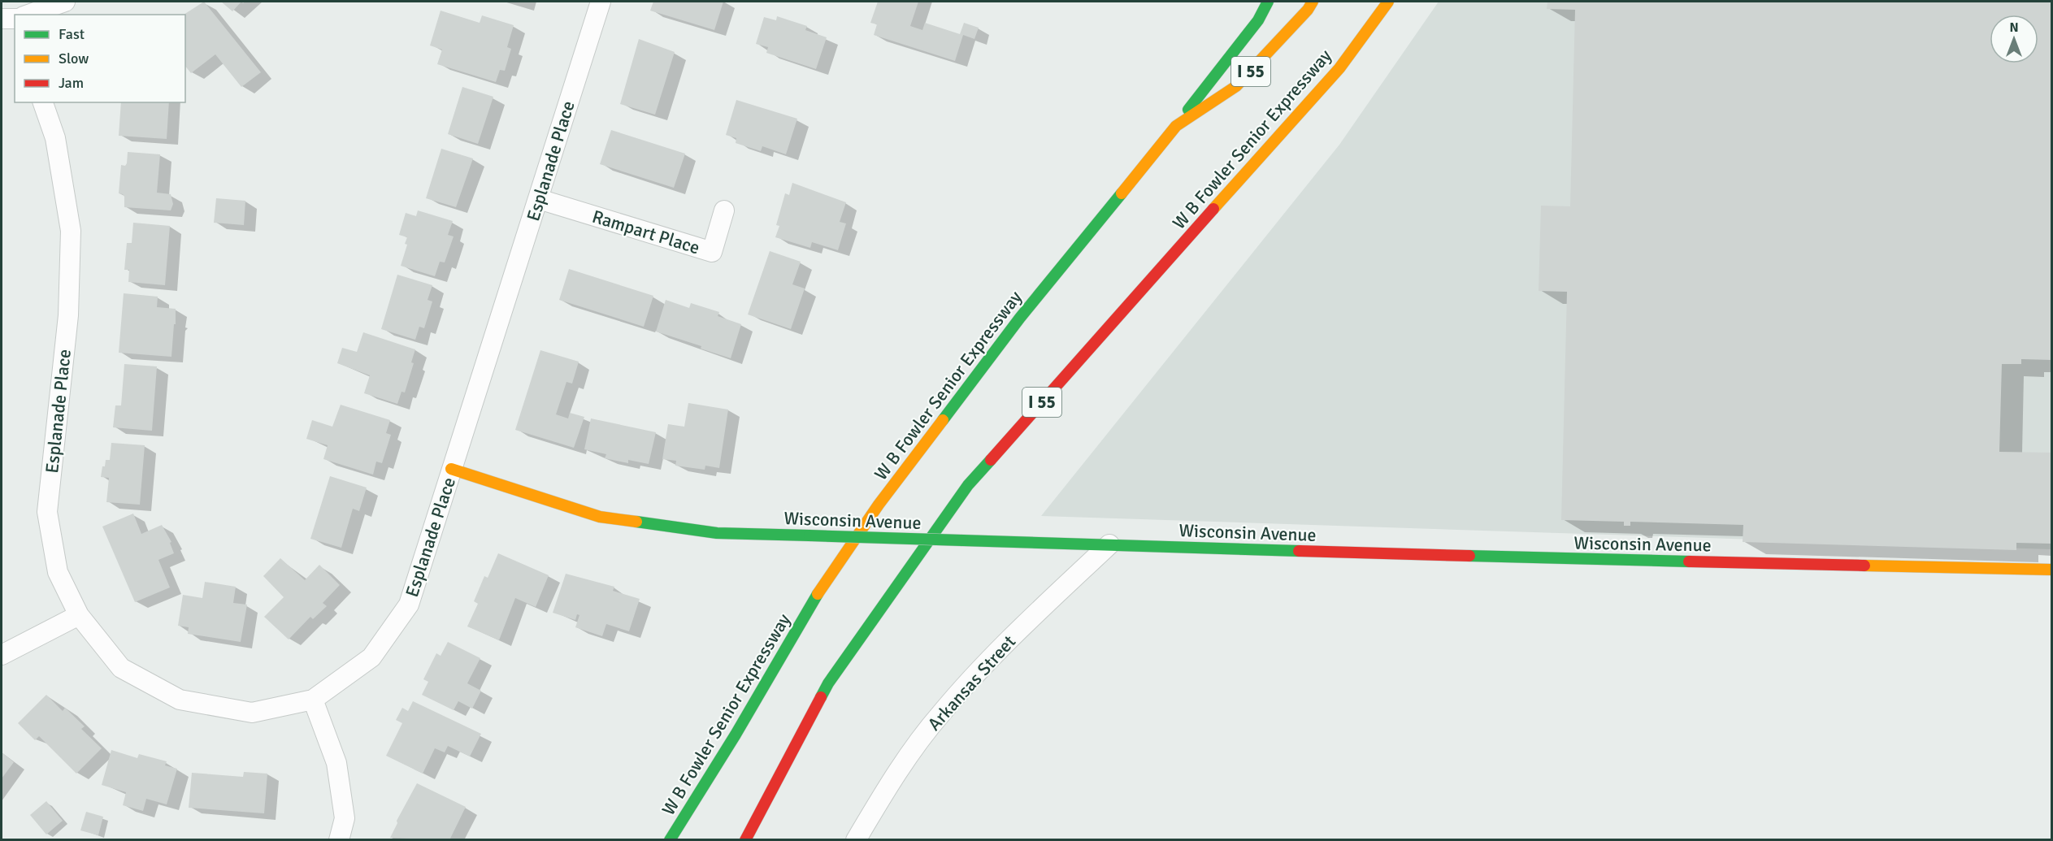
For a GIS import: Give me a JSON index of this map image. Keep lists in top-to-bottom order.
{
  "streets": {
    "main road": ["I 55", "W B Fowler Senior Expressway", "Wisconsin Avenue"],
    "street": ["Esplanade Place", "Rampart Place", "Arkansas Street"]
  },
  "crossings": [
    ["Esplanade Place", "Rampart Place"],
    ["Esplanade Place", "Wisconsin Avenue"],
    ["Wisconsin Avenue", "Arkansas Street"]
  ],
  "legend": ["Fast", "Slow", "Jam"],
  "north": "top"
}
